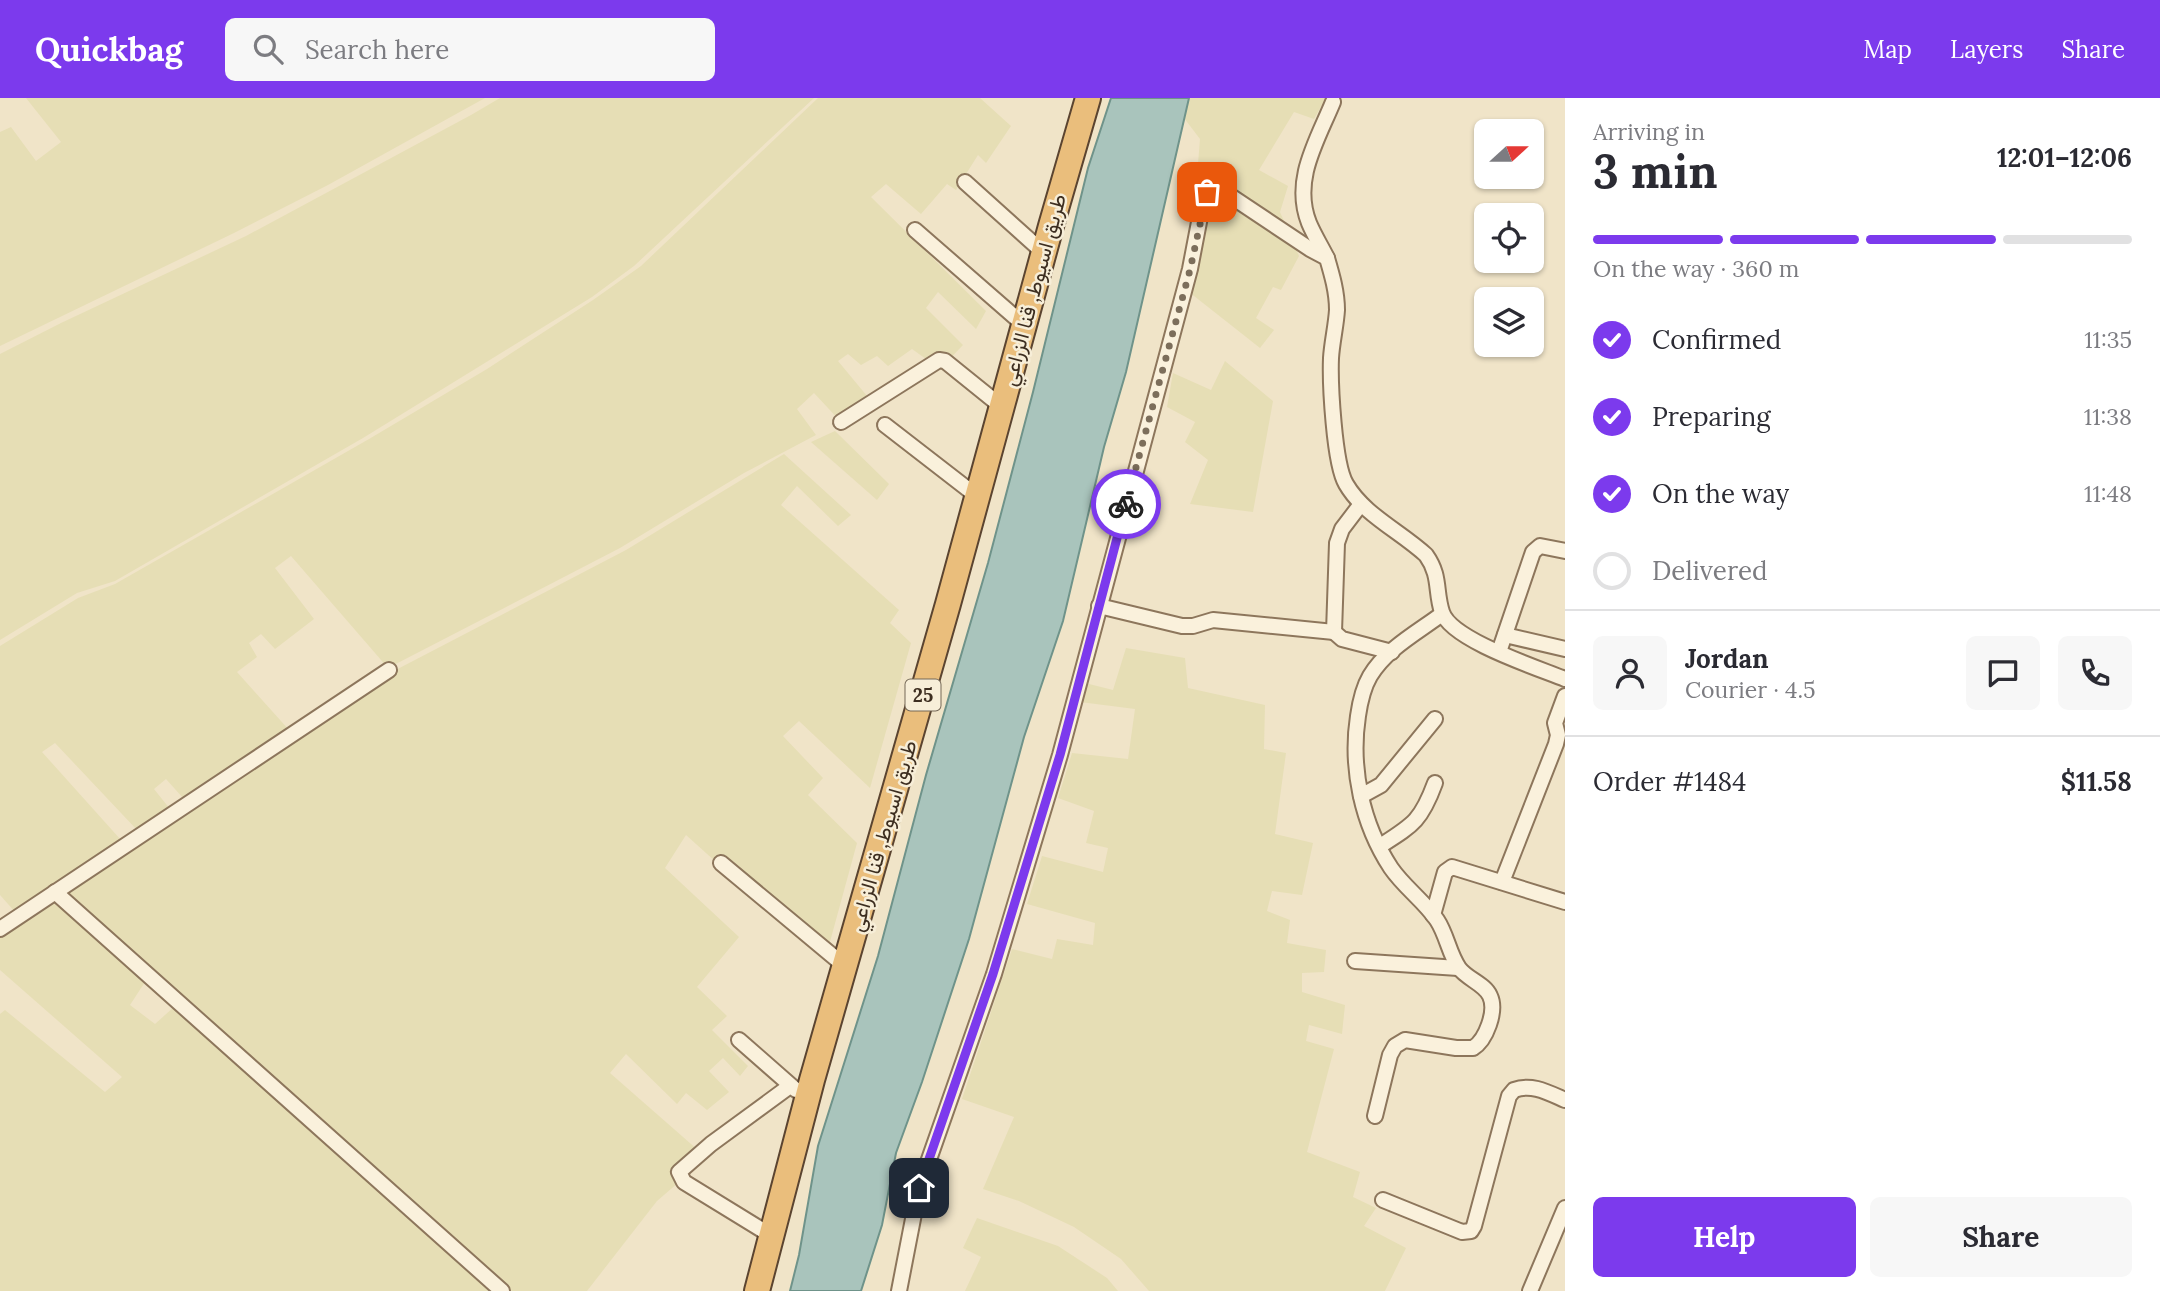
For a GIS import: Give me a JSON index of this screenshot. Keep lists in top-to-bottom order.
{
  "streets": {
    "highway": ["طريق اسيوط, قنا الزراعي", "25"]
  },
  "north": "right",
  "page": {
    "header": "Quickbag",
    "search": "Search here",
    "nav": ["Map", "Layers", "Share"],
    "heading": ["3 min", "Arriving in", "12:01–12:06"],
    "panel": [
      "Jordan",
      "Courier · 4.5",
      "Order #1484",
      "$11.58"
    ],
    "bar": "On the way · 360 m",
    "list": [
      ["Confirmed", "11:35"],
      ["Preparing", "11:38"],
      ["On the way", "11:48"],
      "Delivered"
    ],
    "buttons": ["Help", "Share"]
  }
}
